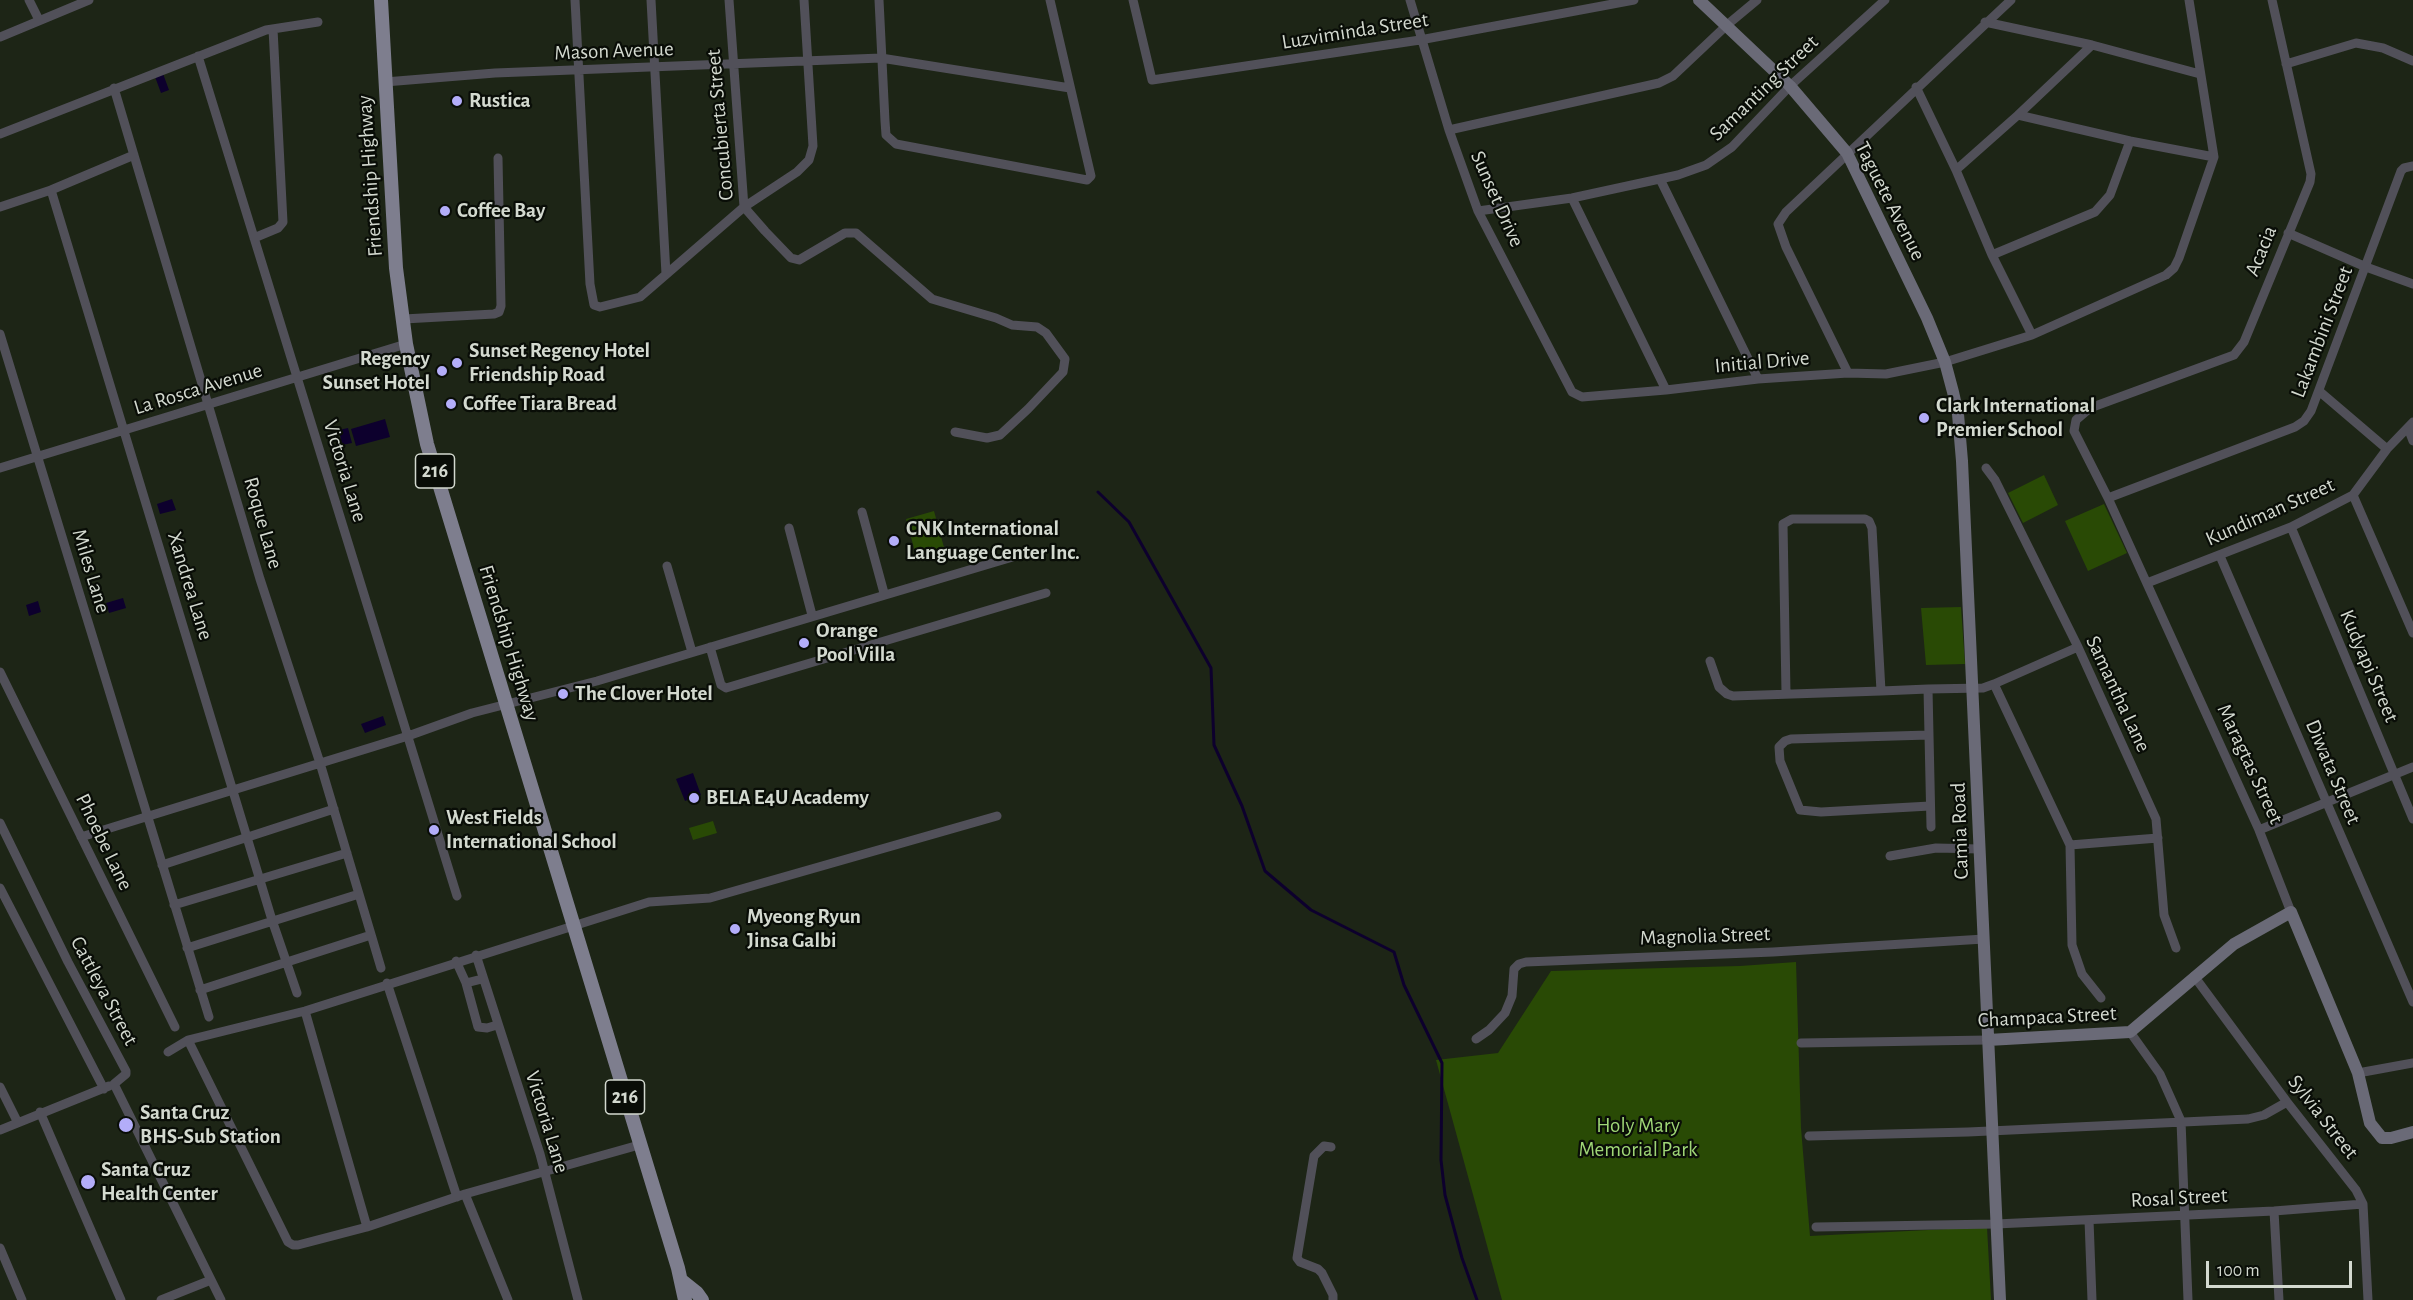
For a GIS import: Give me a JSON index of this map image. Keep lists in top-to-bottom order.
{
  "streets": {
    "main road": ["Friendship Highway", "216"],
    "street": [
      "Luzviminda Street",
      "Mason Avenue",
      "Samanting Street",
      "Concubierta Street",
      "Sunset Drive",
      "Taguete Avenue",
      "Acacia",
      "Lakambini Street",
      "Initial Drive",
      "La Rosca Avenue",
      "Victoria Lane",
      "Kundiman Street",
      "Roque Lane",
      "Miles Lane",
      "Xandrea Lane",
      "Kudyapi Street",
      "Samantha Lane",
      "Maragtas Street",
      "Diwata Street",
      "Camia Road",
      "Phoebe Lane",
      "Magnolia Street",
      "Cattleya Street",
      "Champaca Street",
      "Sylvia Street",
      "Rosal Street"
    ]
  },
  "crossings": [
    ["Luzviminda Street", "Sunset Drive"],
    ["Mason Avenue", "Concubierta Street"],
    ["Mason Avenue", "Friendship Highway"],
    ["Samanting Street", "Sunset Drive"],
    ["Samanting Street", "Taguete Avenue"],
    ["Friendship Highway", "La Rosca Avenue"],
    ["Sunset Drive", "Initial Drive"],
    ["Taguete Avenue", "Initial Drive"],
    ["Taguete Avenue", "Camia Road"],
    ["Acacia", "Maragtas Street"],
    ["Lakambini Street", "Maragtas Street"],
    ["Initial Drive", "Camia Road"],
    ["La Rosca Avenue", "Victoria Lane"],
    ["La Rosca Avenue", "Roque Lane"],
    ["La Rosca Avenue", "Miles Lane"],
    ["La Rosca Avenue", "Xandrea Lane"],
    ["Kundiman Street", "Kudyapi Street"],
    ["Kundiman Street", "Maragtas Street"],
    ["Kundiman Street", "Diwata Street"],
    ["Maragtas Street", "Champaca Street"],
    ["Camia Road", "Magnolia Street"],
    ["Camia Road", "Champaca Street"],
    ["Camia Road", "Rosal Street"],
    ["Champaca Street", "Sylvia Street"],
    ["Sylvia Street", "Rosal Street"]
  ],
  "parks": ["Holy Mary Memorial Park"],
  "places": [
    "Rustica",
    "Coffee Bay",
    "Sunset Regency Hotel Friendship Road",
    "Regency Sunset Hotel",
    "Coffee Tiara Bread",
    "Clark International Premier School",
    "CNK International Language Center Inc.",
    "Orange Pool Villa",
    "The Clover Hotel",
    "BELA E4U Academy",
    "West Fields International School",
    "Myeong Ryun Jinsa Galbi",
    "Santa Cruz BHS-Sub Station",
    "Santa Cruz Health Center"
  ],
  "scale_bar": "100 m"
}
